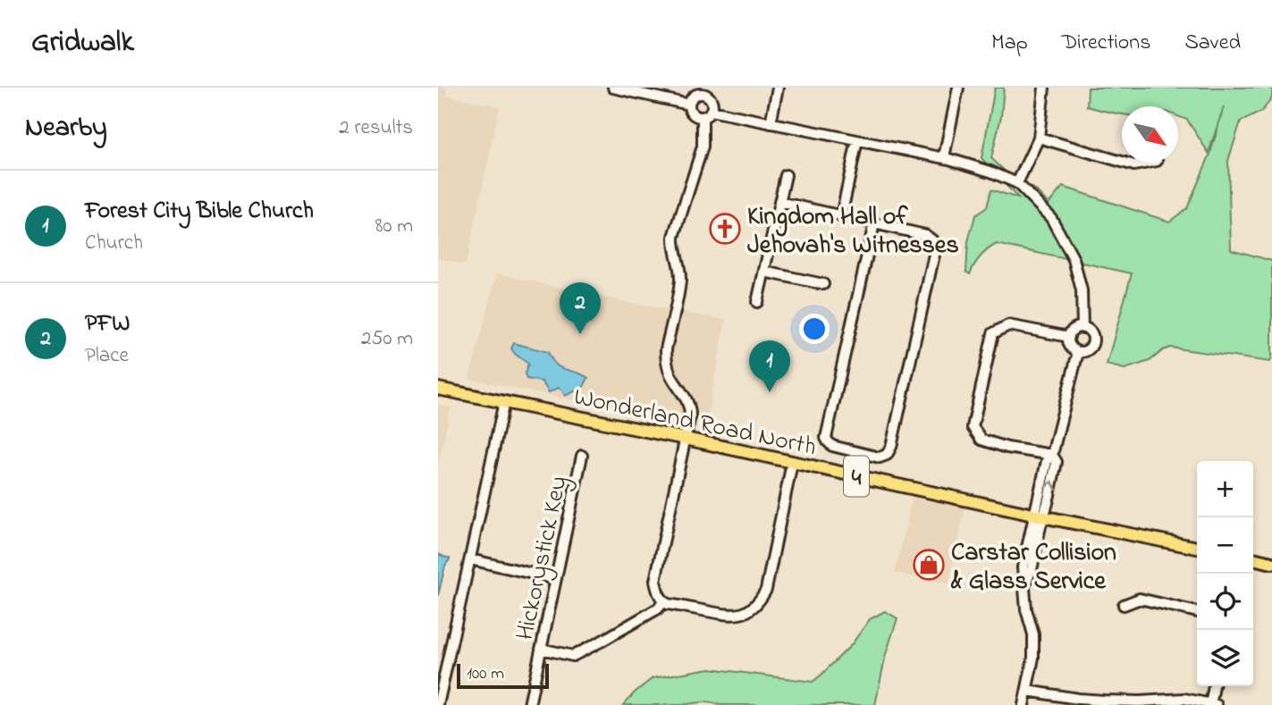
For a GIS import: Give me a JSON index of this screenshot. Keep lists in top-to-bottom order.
{
  "streets": {
    "main road": ["Wonderland Road North", "4"],
    "street": ["Hickorystick Key"]
  },
  "places": {
    "church": ["Kingdom Hall of Jehovah's Witnesses"],
    "shop": ["Carstar Collision & Glass Service"]
  },
  "scale_bar": "100 m",
  "north": "bottom right",
  "page": {
    "header": "Gridwalk",
    "nav": ["Map", "Directions", "Saved"],
    "heading": ["Nearby", "2 results"],
    "list": [
      {
        "mark": "1",
        "name": "Forest City Bible Church",
        "note": "Church",
        "value": "80 m"
      },
      {
        "mark": "2",
        "name": "PFW",
        "note": "Place",
        "value": "250 m"
      }
    ],
    "pins": ["2", "1"],
    "map_buttons": ["+", "−"],
    "scale": "100 m"
  }
}
